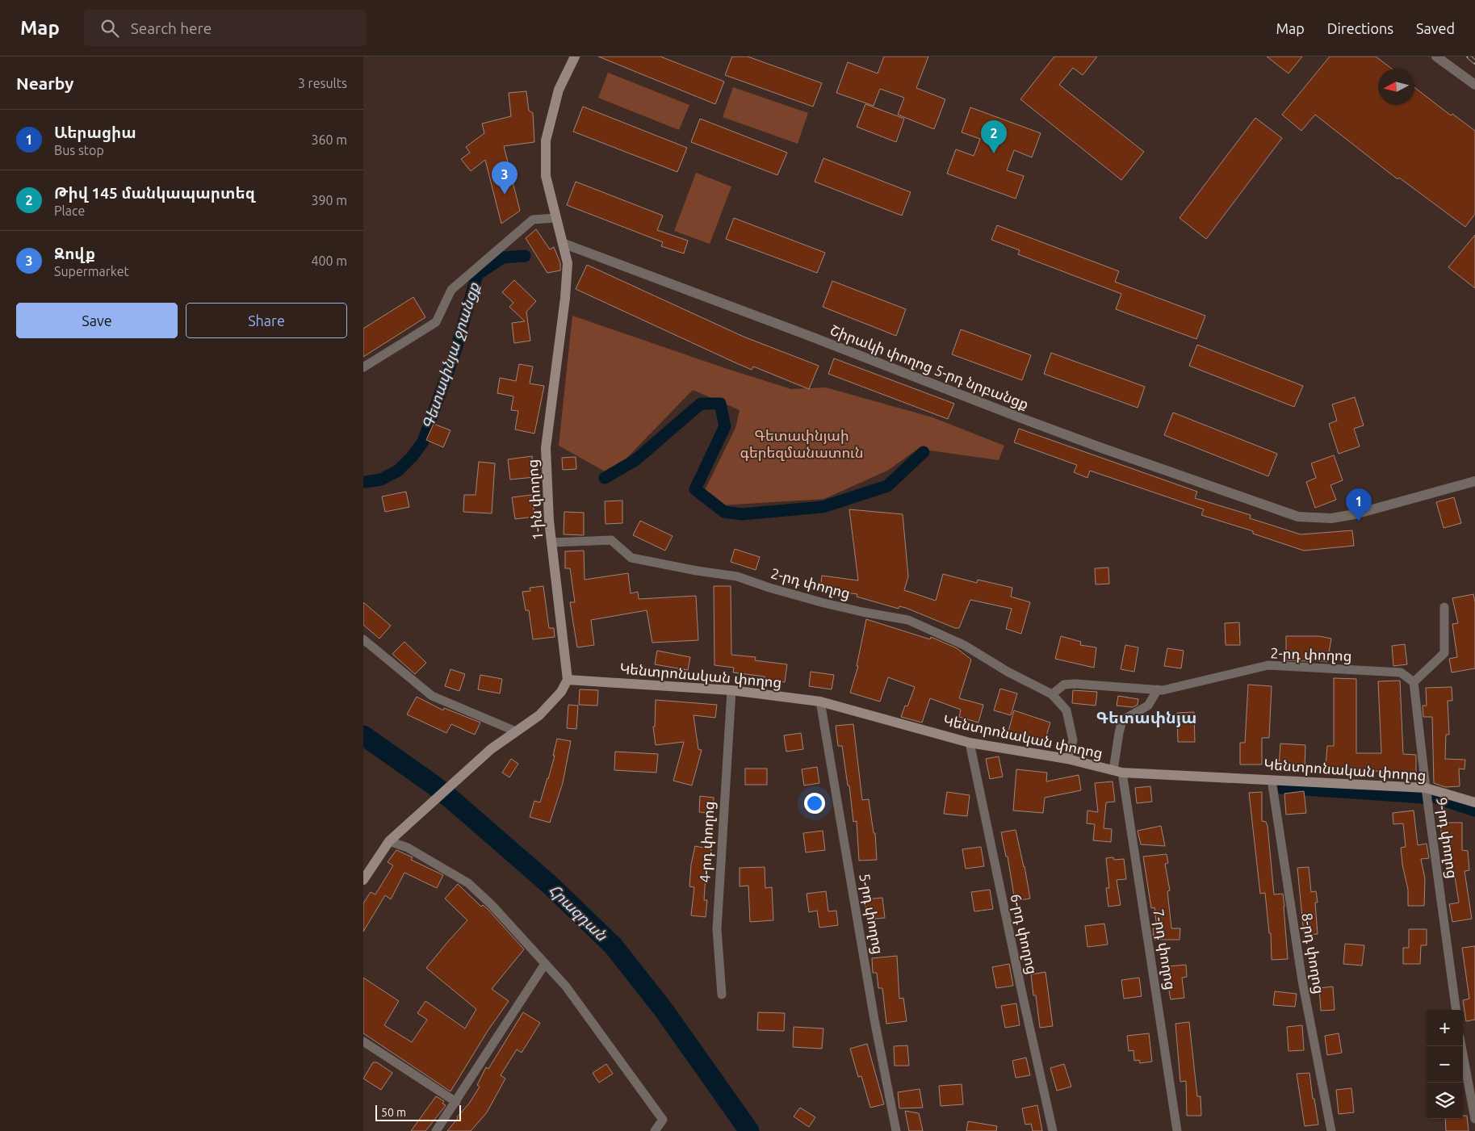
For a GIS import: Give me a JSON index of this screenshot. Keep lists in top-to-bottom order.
{
  "streets": {
    "main road": ["1-ին փողոց", "Կենտրոնական փողոց"],
    "street": [
      "Շիրակի փողոց 5-րդ նրբանցք",
      "2-րդ փողոց",
      "9-րդ փողոց",
      "4-րդ փողոց",
      "5-րդ փողոց",
      "6-րդ փողոց",
      "7-րդ փողոց",
      "8-րդ փողոց"
    ]
  },
  "crossings": [
    ["Շիրակի փողոց 5-րդ նրբանցք", "1-ին փողոց"],
    ["1-ին փողոց", "2-րդ փողոց"],
    ["1-ին փողոց", "Կենտրոնական փողոց"],
    ["2-րդ փողոց", "Կենտրոնական փողոց"],
    ["2-րդ փողոց", "9-րդ փողոց"],
    ["Կենտրոնական փողոց", "9-րդ փողոց"],
    ["Կենտրոնական փողոց", "4-րդ փողոց"],
    ["Կենտրոնական փողոց", "5-րդ փողոց"],
    ["Կենտրոնական փողոց", "6-րդ փողոց"],
    ["Կենտրոնական փողոց", "7-րդ փողոց"],
    ["Կենտրոնական փողոց", "8-րդ փողոց"]
  ],
  "districts": ["Գետափնյա"],
  "water": ["Գետափնյա ջրանցք", "Հրազդան"],
  "parks": ["Գետափնյաի գերեզմանատուն"],
  "scale_bar": "50 m",
  "north": "left",
  "page": {
    "header": "Map",
    "search": "Search here",
    "nav": ["Map", "Directions", "Saved"],
    "heading": ["Nearby", "3 results"],
    "list": [
      {
        "mark": "1",
        "name": "Աերացիա",
        "note": "Bus stop",
        "value": "360 m"
      },
      {
        "mark": "2",
        "name": "Թիվ 145 մանկապարտեզ",
        "note": "Place",
        "value": "390 m"
      },
      {
        "mark": "3",
        "name": "Զովք",
        "note": "Supermarket",
        "value": "400 m"
      }
    ],
    "pins": ["2", "3", "1"],
    "buttons": ["Save", "Share"],
    "map_buttons": ["+", "−"],
    "scale": "50 m"
  }
}
